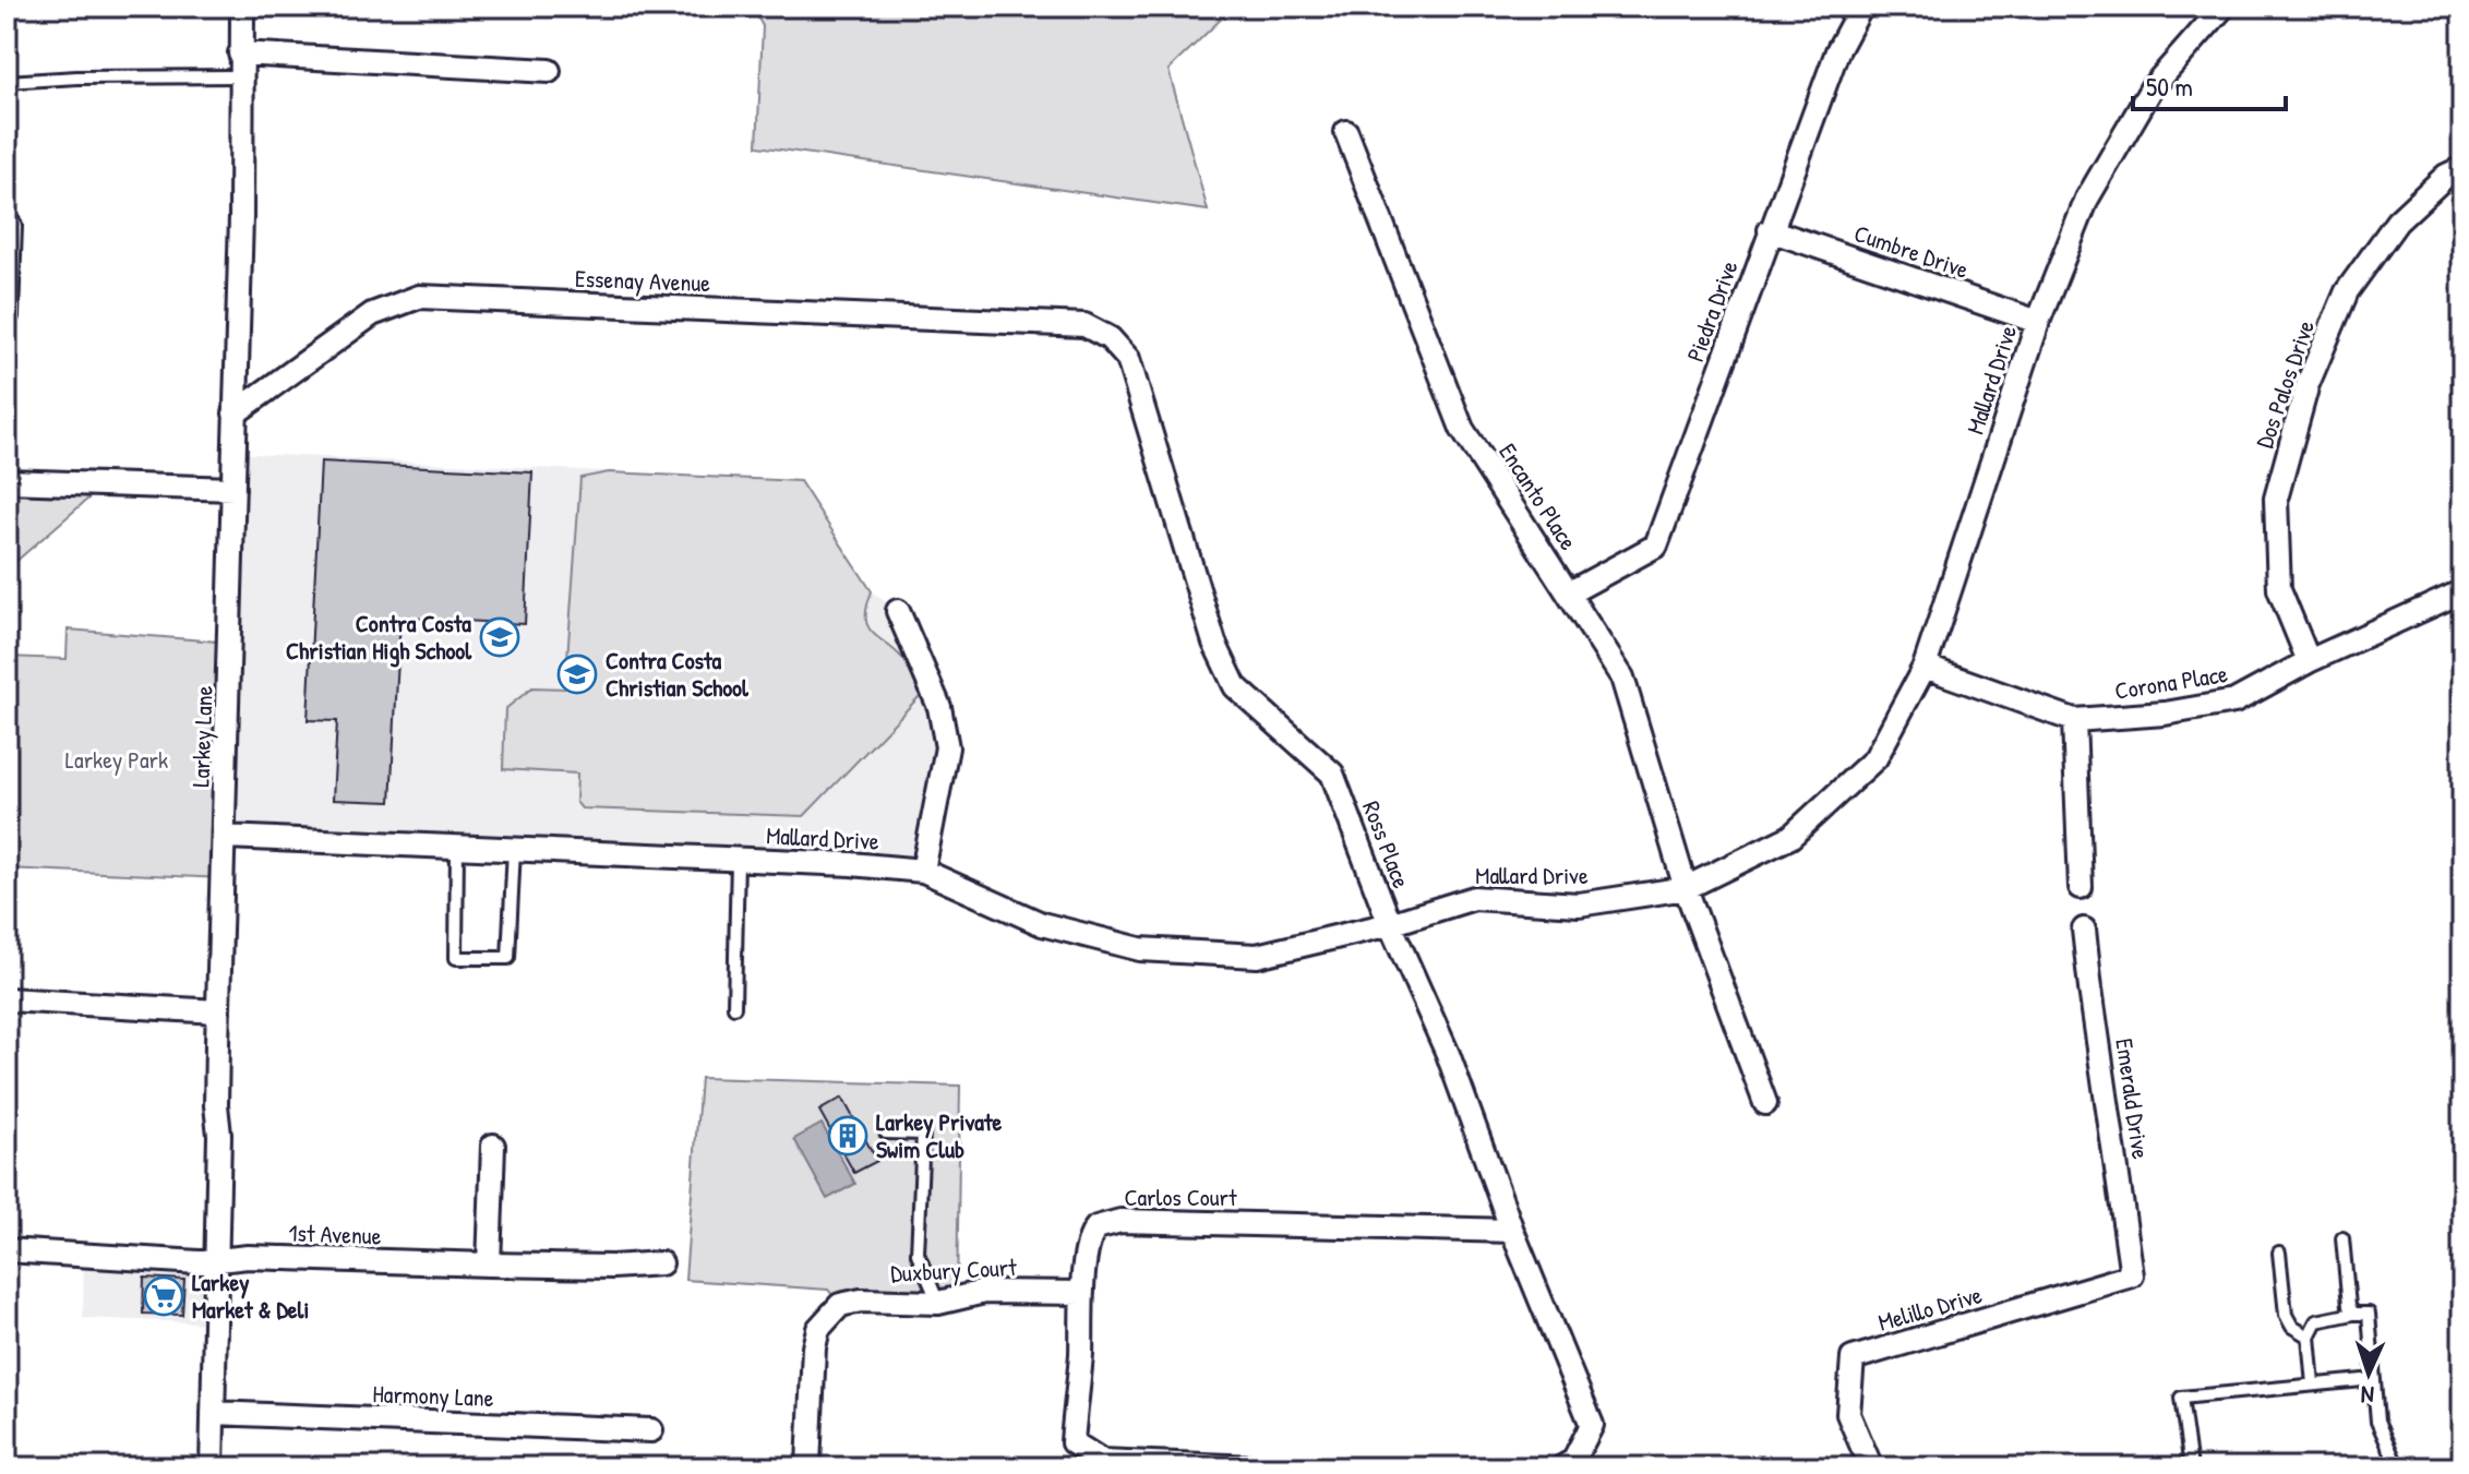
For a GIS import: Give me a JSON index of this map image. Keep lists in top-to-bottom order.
{
  "streets": {
    "street": [
      "Cumbre Drive",
      "Essenay Avenue",
      "Piedra Drive",
      "Mallard Drive",
      "Dos Palos Drive",
      "Encanto Place",
      "Corona Place",
      "Larkey Lane",
      "Ross Place",
      "Emerald Drive",
      "Carlos Court",
      "1st Avenue",
      "Duxbury Court",
      "Melillo Drive",
      "Harmony Lane"
    ]
  },
  "crossings": [
    ["Cumbre Drive", "Piedra Drive"],
    ["Cumbre Drive", "Mallard Drive"],
    ["Essenay Avenue", "Larkey Lane"],
    ["Essenay Avenue", "Ross Place"],
    ["Piedra Drive", "Encanto Place"],
    ["Mallard Drive", "Encanto Place"],
    ["Mallard Drive", "Corona Place"],
    ["Mallard Drive", "Larkey Lane"],
    ["Mallard Drive", "Ross Place"],
    ["Dos Palos Drive", "Corona Place"],
    ["Larkey Lane", "1st Avenue"],
    ["Larkey Lane", "Harmony Lane"],
    ["Ross Place", "Carlos Court"],
    ["Emerald Drive", "Melillo Drive"],
    ["Carlos Court", "Duxbury Court"]
  ],
  "parks": ["Larkey Park"],
  "places": {
    "school or university": ["Contra Costa Christian High School", "Contra Costa Christian School"],
    "building": ["Larkey Private Swim Club"],
    "supermarket": ["Larkey Market & Deli"]
  },
  "scale_bar": "50 m",
  "north": "bottom"
}
